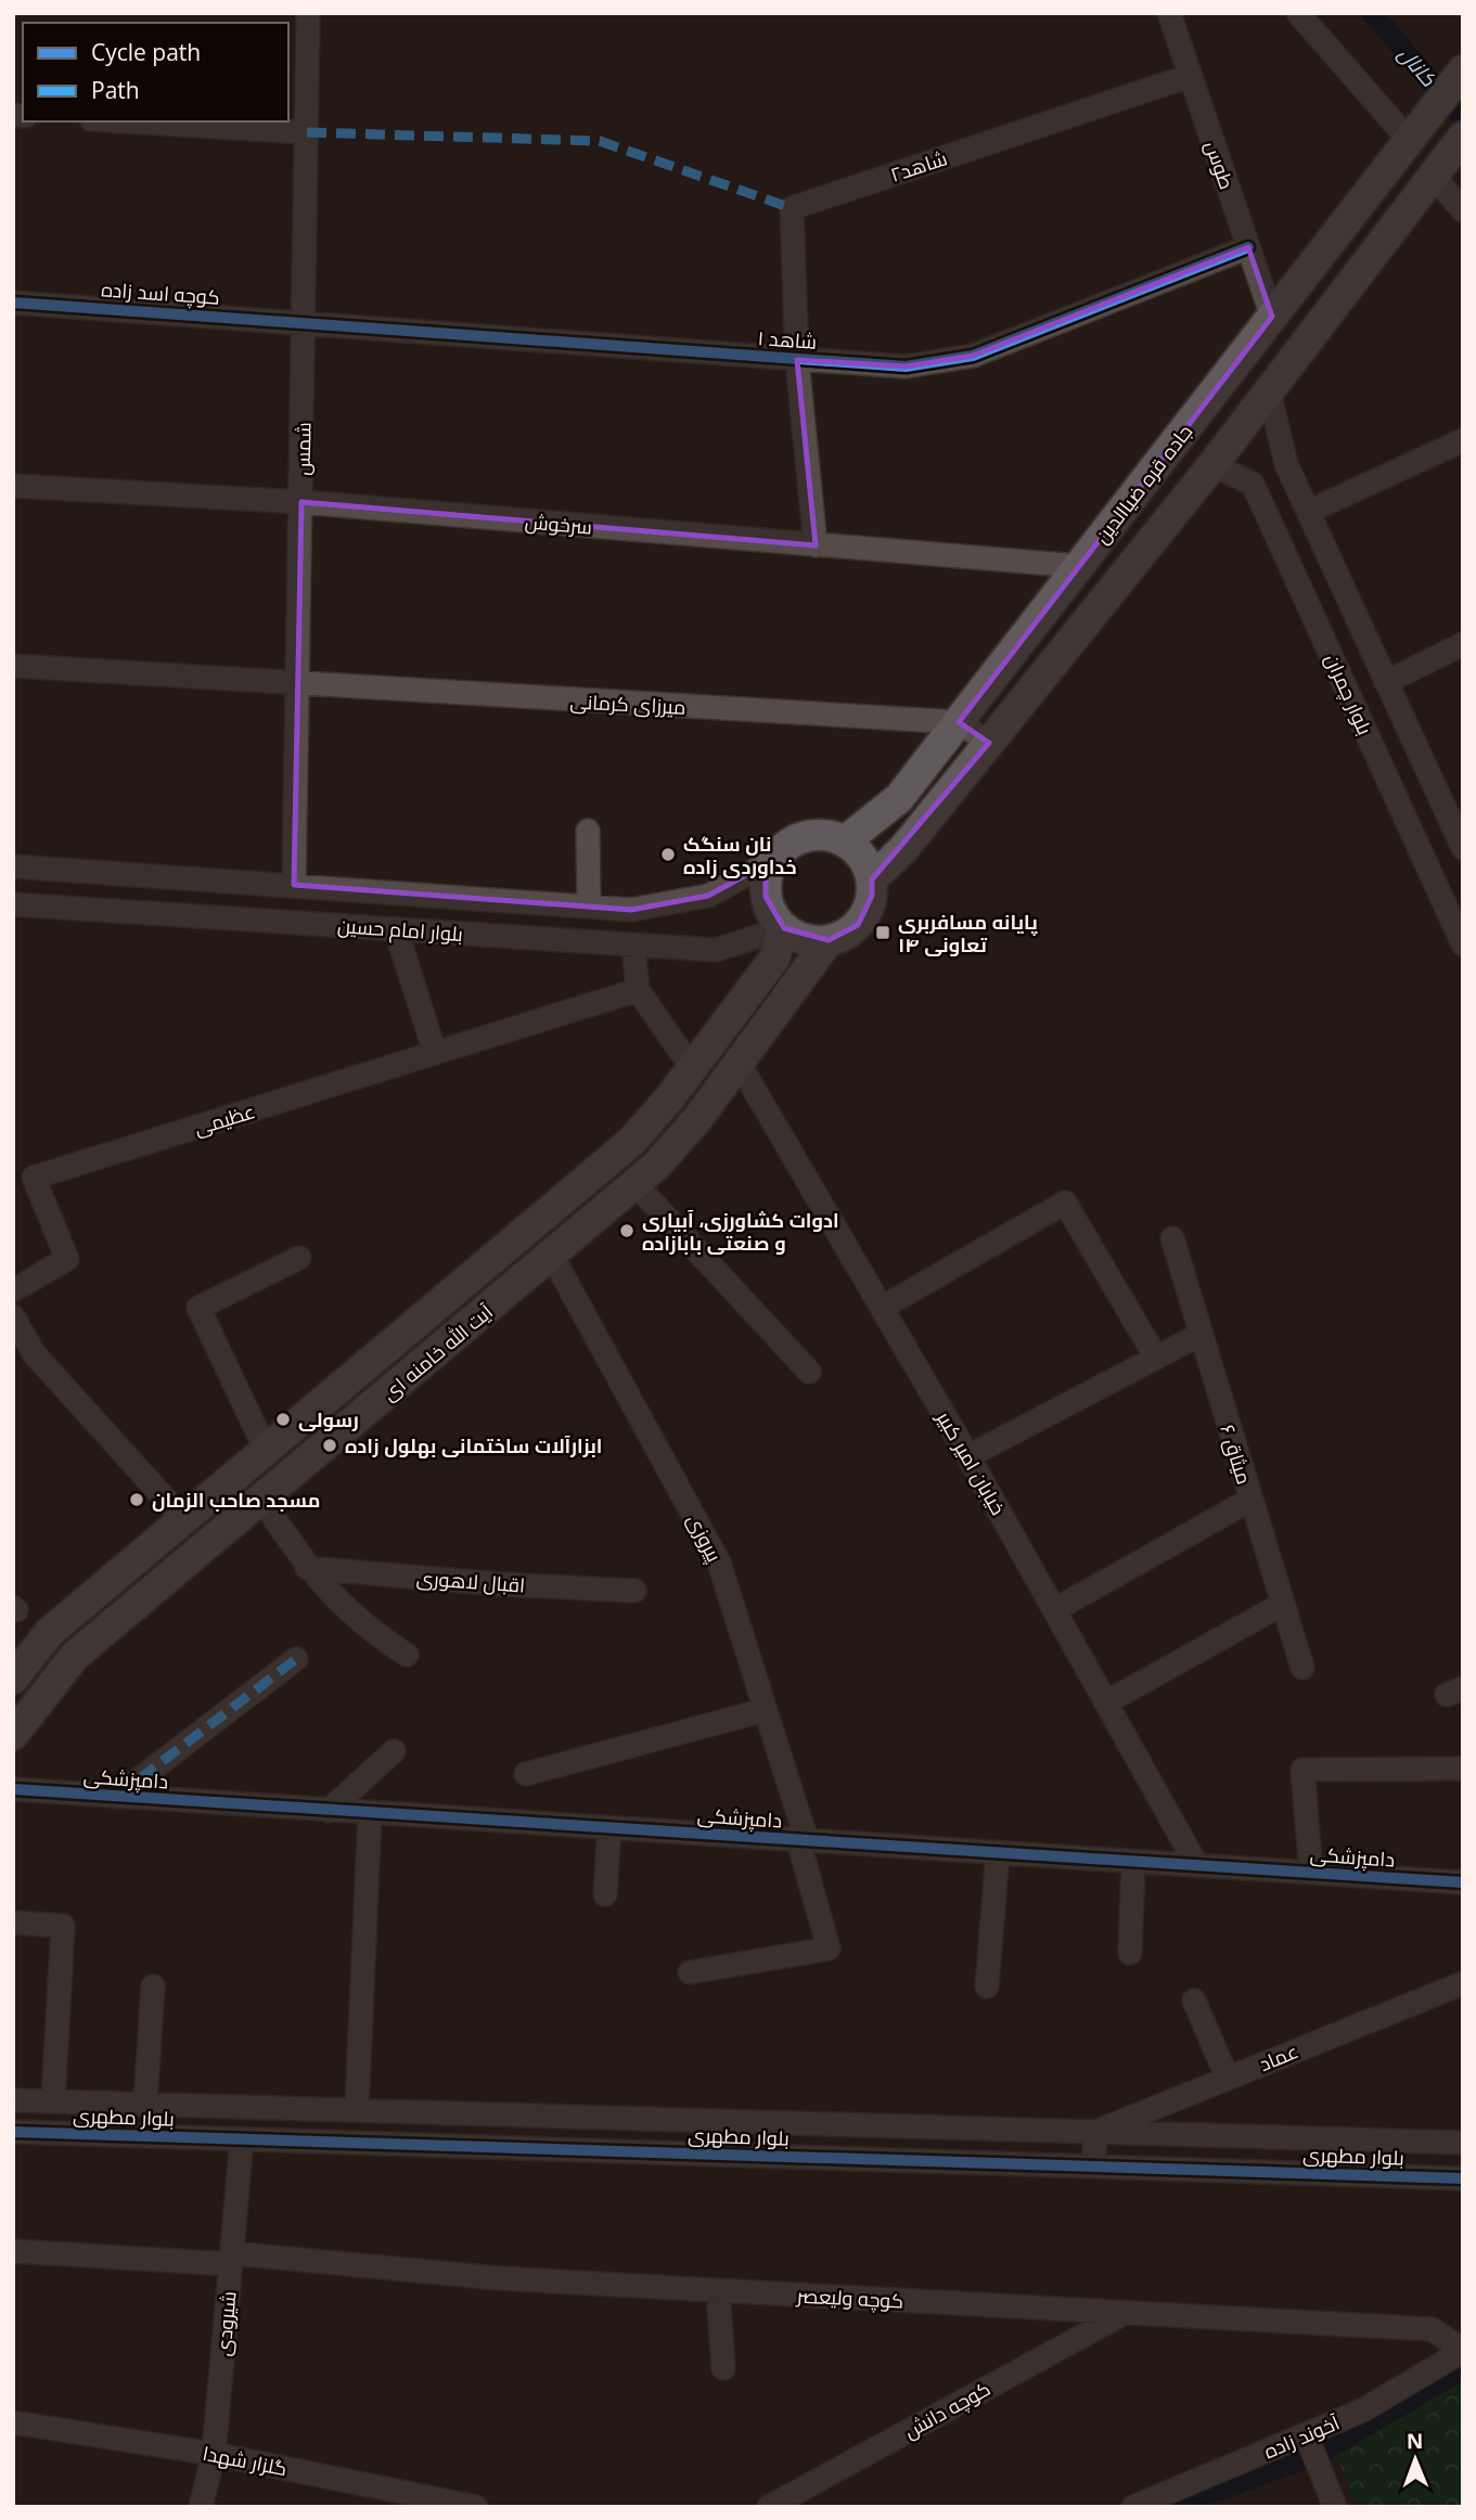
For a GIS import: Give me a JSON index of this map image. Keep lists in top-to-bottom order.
{
  "streets": {
    "main road": ["جاده قره ضیاالدین", "آیت الله خامنه ای"],
    "street": [
      "طوس",
      "شاهد۲",
      "کوچه اسد زاده",
      "شاهد ۱",
      "شمس",
      "سرخوش",
      "بلوار چمران",
      "میرزای کرمانی",
      "بلوار امام حسین",
      "عظیمی",
      "میثاق ۶",
      "خیابان امیر کبیر",
      "پیروزی",
      "اقبال لاهوری",
      "دامپزشکی",
      "عماد",
      "بلوار مطهری",
      "کوچه ولیعصر",
      "شیرودی",
      "کوچه دانش",
      "آخوند زاده",
      "گلزار شهدا"
    ]
  },
  "crossings": [
    ["طوس", "شاهد۲"],
    ["طوس", "شاهد ۱"],
    ["طوس", "جاده قره ضیاالدین"],
    ["شاهد۲", "شاهد ۱"],
    ["کوچه اسد زاده", "شاهد ۱"],
    ["کوچه اسد زاده", "شمس"],
    ["شاهد ۱", "شمس"],
    ["شمس", "سرخوش"],
    ["شمس", "میرزای کرمانی"],
    ["شمس", "بلوار امام حسین"],
    ["جاده قره ضیاالدین", "سرخوش"],
    ["جاده قره ضیاالدین", "میرزای کرمانی"],
    ["جاده قره ضیاالدین", "بلوار امام حسین"],
    ["جاده قره ضیاالدین", "آیت الله خامنه ای"],
    ["بلوار امام حسین", "آیت الله خامنه ای"],
    ["آیت الله خامنه ای", "خیابان امیر کبیر"],
    ["آیت الله خامنه ای", "پیروزی"],
    ["خیابان امیر کبیر", "دامپزشکی"],
    ["پیروزی", "دامپزشکی"],
    ["عماد", "بلوار مطهری"],
    ["بلوار مطهری", "شیرودی"],
    ["کوچه ولیعصر", "شیرودی"],
    ["کوچه ولیعصر", "کوچه دانش"],
    ["کوچه ولیعصر", "آخوند زاده"],
    ["شیرودی", "گلزار شهدا"]
  ],
  "water": ["کانال"],
  "places": {
    "other": [
      "نان سنگک خداوردی زاده",
      "ادوات کشاورزی، آبیاری و صنعتی بابازاده",
      "رسولی",
      "ابزارآلات ساختمانی بهلول زاده",
      "مسجد صاحب الزمان"
    ],
    "transit": ["پایانه مسافربری تعاونی ۱۴"]
  },
  "legend": ["Cycle path", "Path"],
  "north": "top"
}
